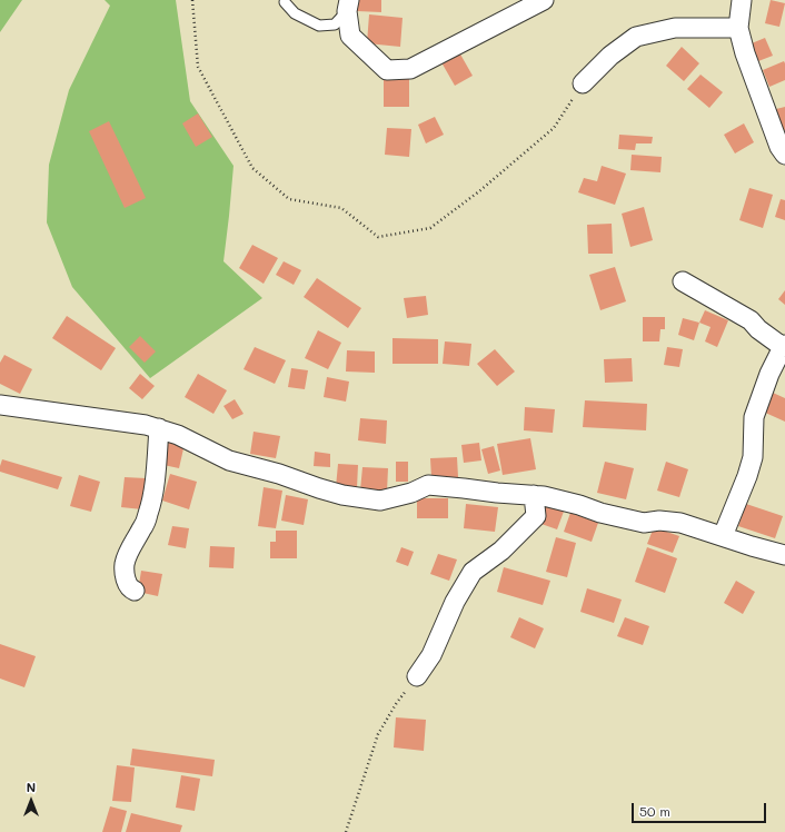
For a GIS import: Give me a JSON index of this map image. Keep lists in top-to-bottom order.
{
  "scale_bar": "50 m",
  "north": "top"
}
